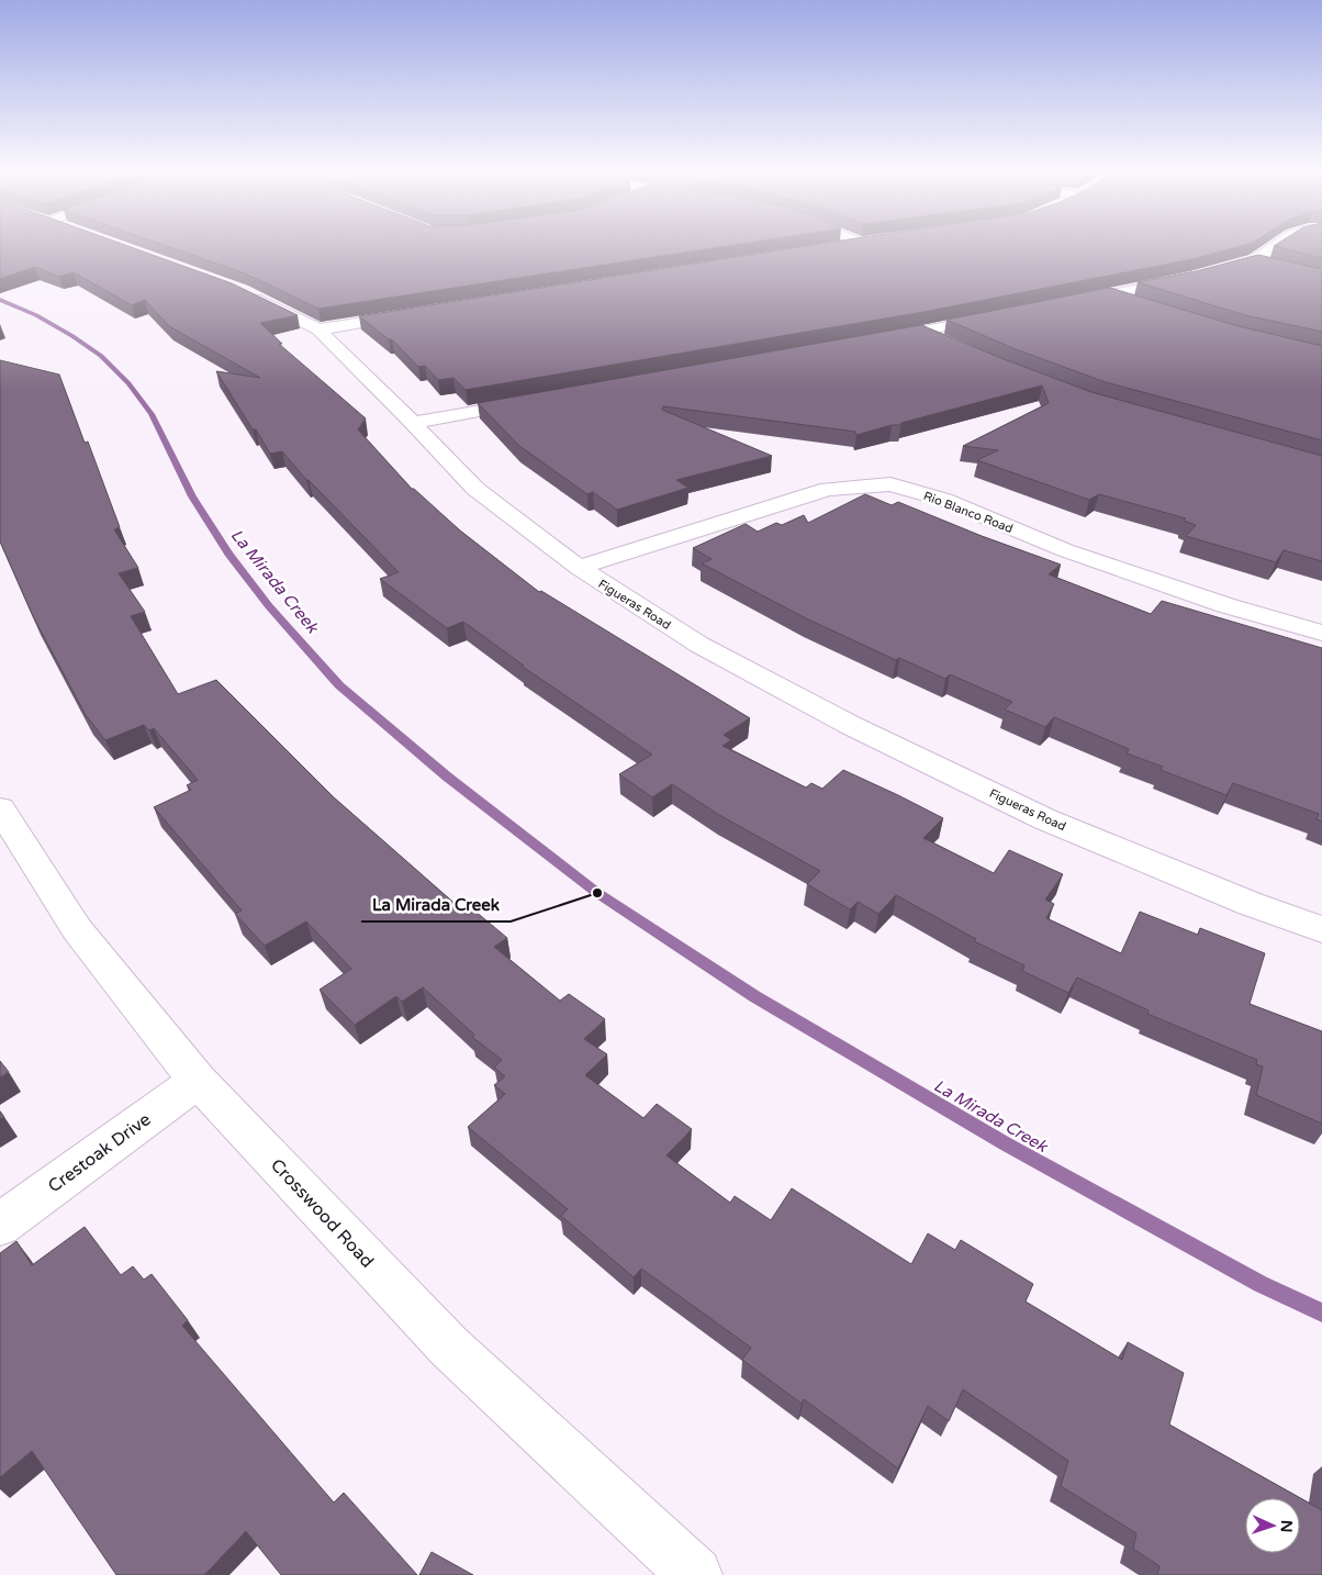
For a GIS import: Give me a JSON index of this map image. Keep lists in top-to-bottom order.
{
  "streets": {
    "street": [
      "Rio Blanco Road",
      "Figueras Road",
      "Crestoak Drive",
      "Crosswood Road"
    ]
  },
  "crossings": [
    ["Rio Blanco Road", "Figueras Road"],
    ["Crestoak Drive", "Crosswood Road"]
  ],
  "water": ["La Mirada Creek"],
  "places": ["La Mirada Creek"],
  "north": "right"
}
